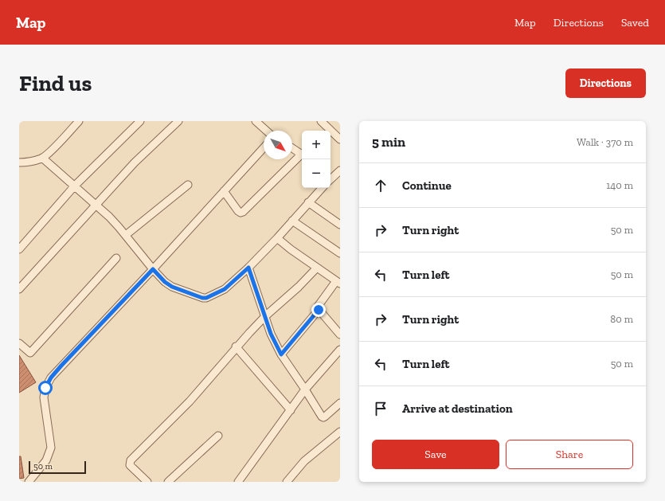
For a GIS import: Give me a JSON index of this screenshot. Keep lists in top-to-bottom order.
{
  "scale_bar": "50 m",
  "north": "bottom right",
  "page": {
    "header": "Map",
    "nav": ["Map", "Directions", "Saved"],
    "buttons": [
      "Directions",
      ["Save", "Share"]
    ],
    "title": "Find us",
    "heading": ["5 min", "Walk · 370 m"],
    "map_buttons": ["+", "−"],
    "list": [
      ["Continue", "140 m"],
      ["Turn right", "50 m"],
      ["Turn left", "50 m"],
      ["Turn right", "80 m"],
      ["Turn left", "50 m"],
      "Arrive at destination"
    ],
    "scale": "50 m"
  }
}
